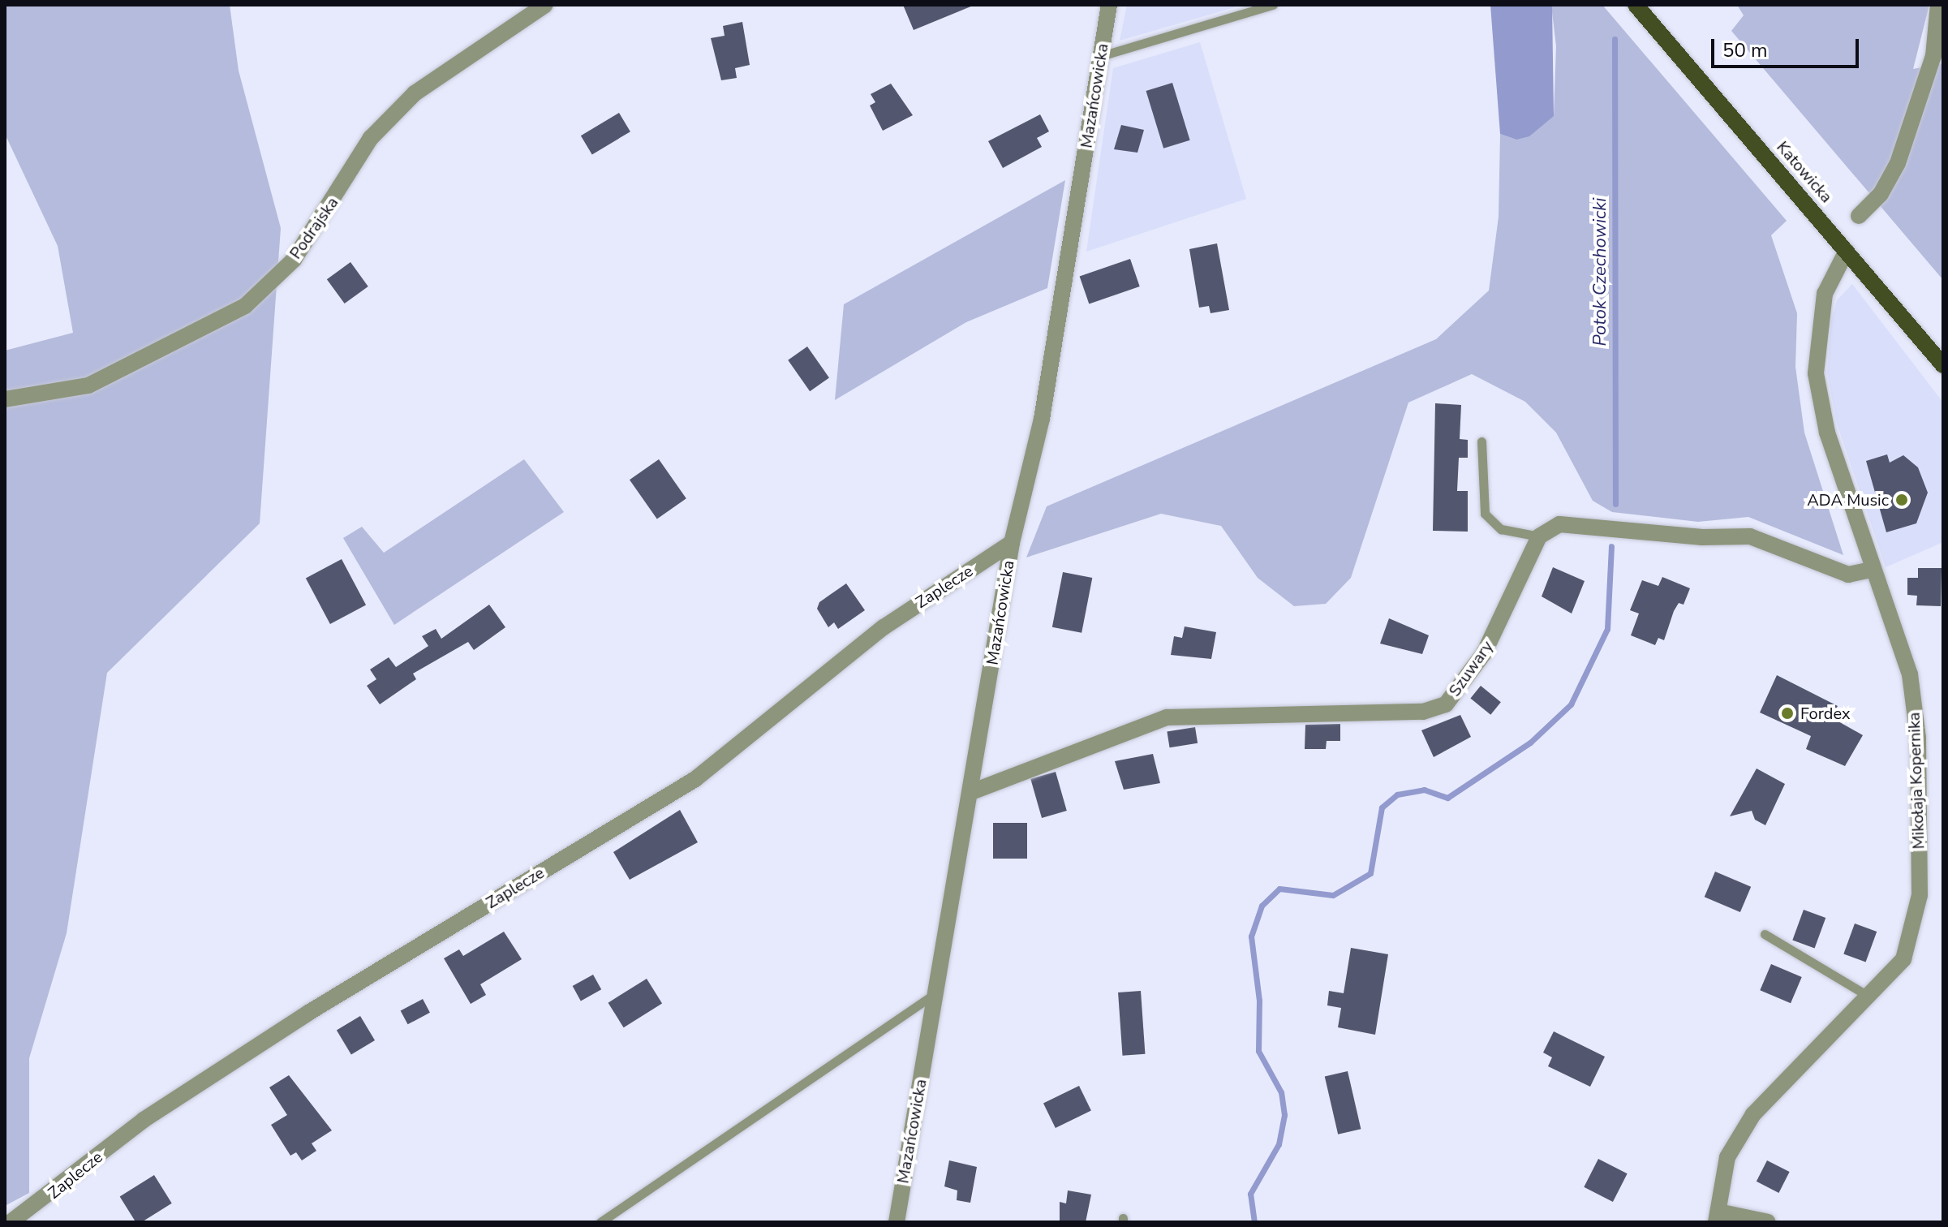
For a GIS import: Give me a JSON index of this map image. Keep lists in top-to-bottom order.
{
  "streets": {
    "main road": ["Katowicka"],
    "street": [
      "Mazańcowicka",
      "Podrajska",
      "Zaplecze",
      "Szuwary",
      "Mikołaja Kopernika"
    ]
  },
  "crossings": [
    ["Mazańcowicka", "Zaplecze"],
    ["Mazańcowicka", "Szuwary"],
    ["Katowicka", "Mikołaja Kopernika"]
  ],
  "water": ["Potok Czechowicki"],
  "places": ["ADA Music", "Fordex"],
  "scale_bar": "50 m"
}
